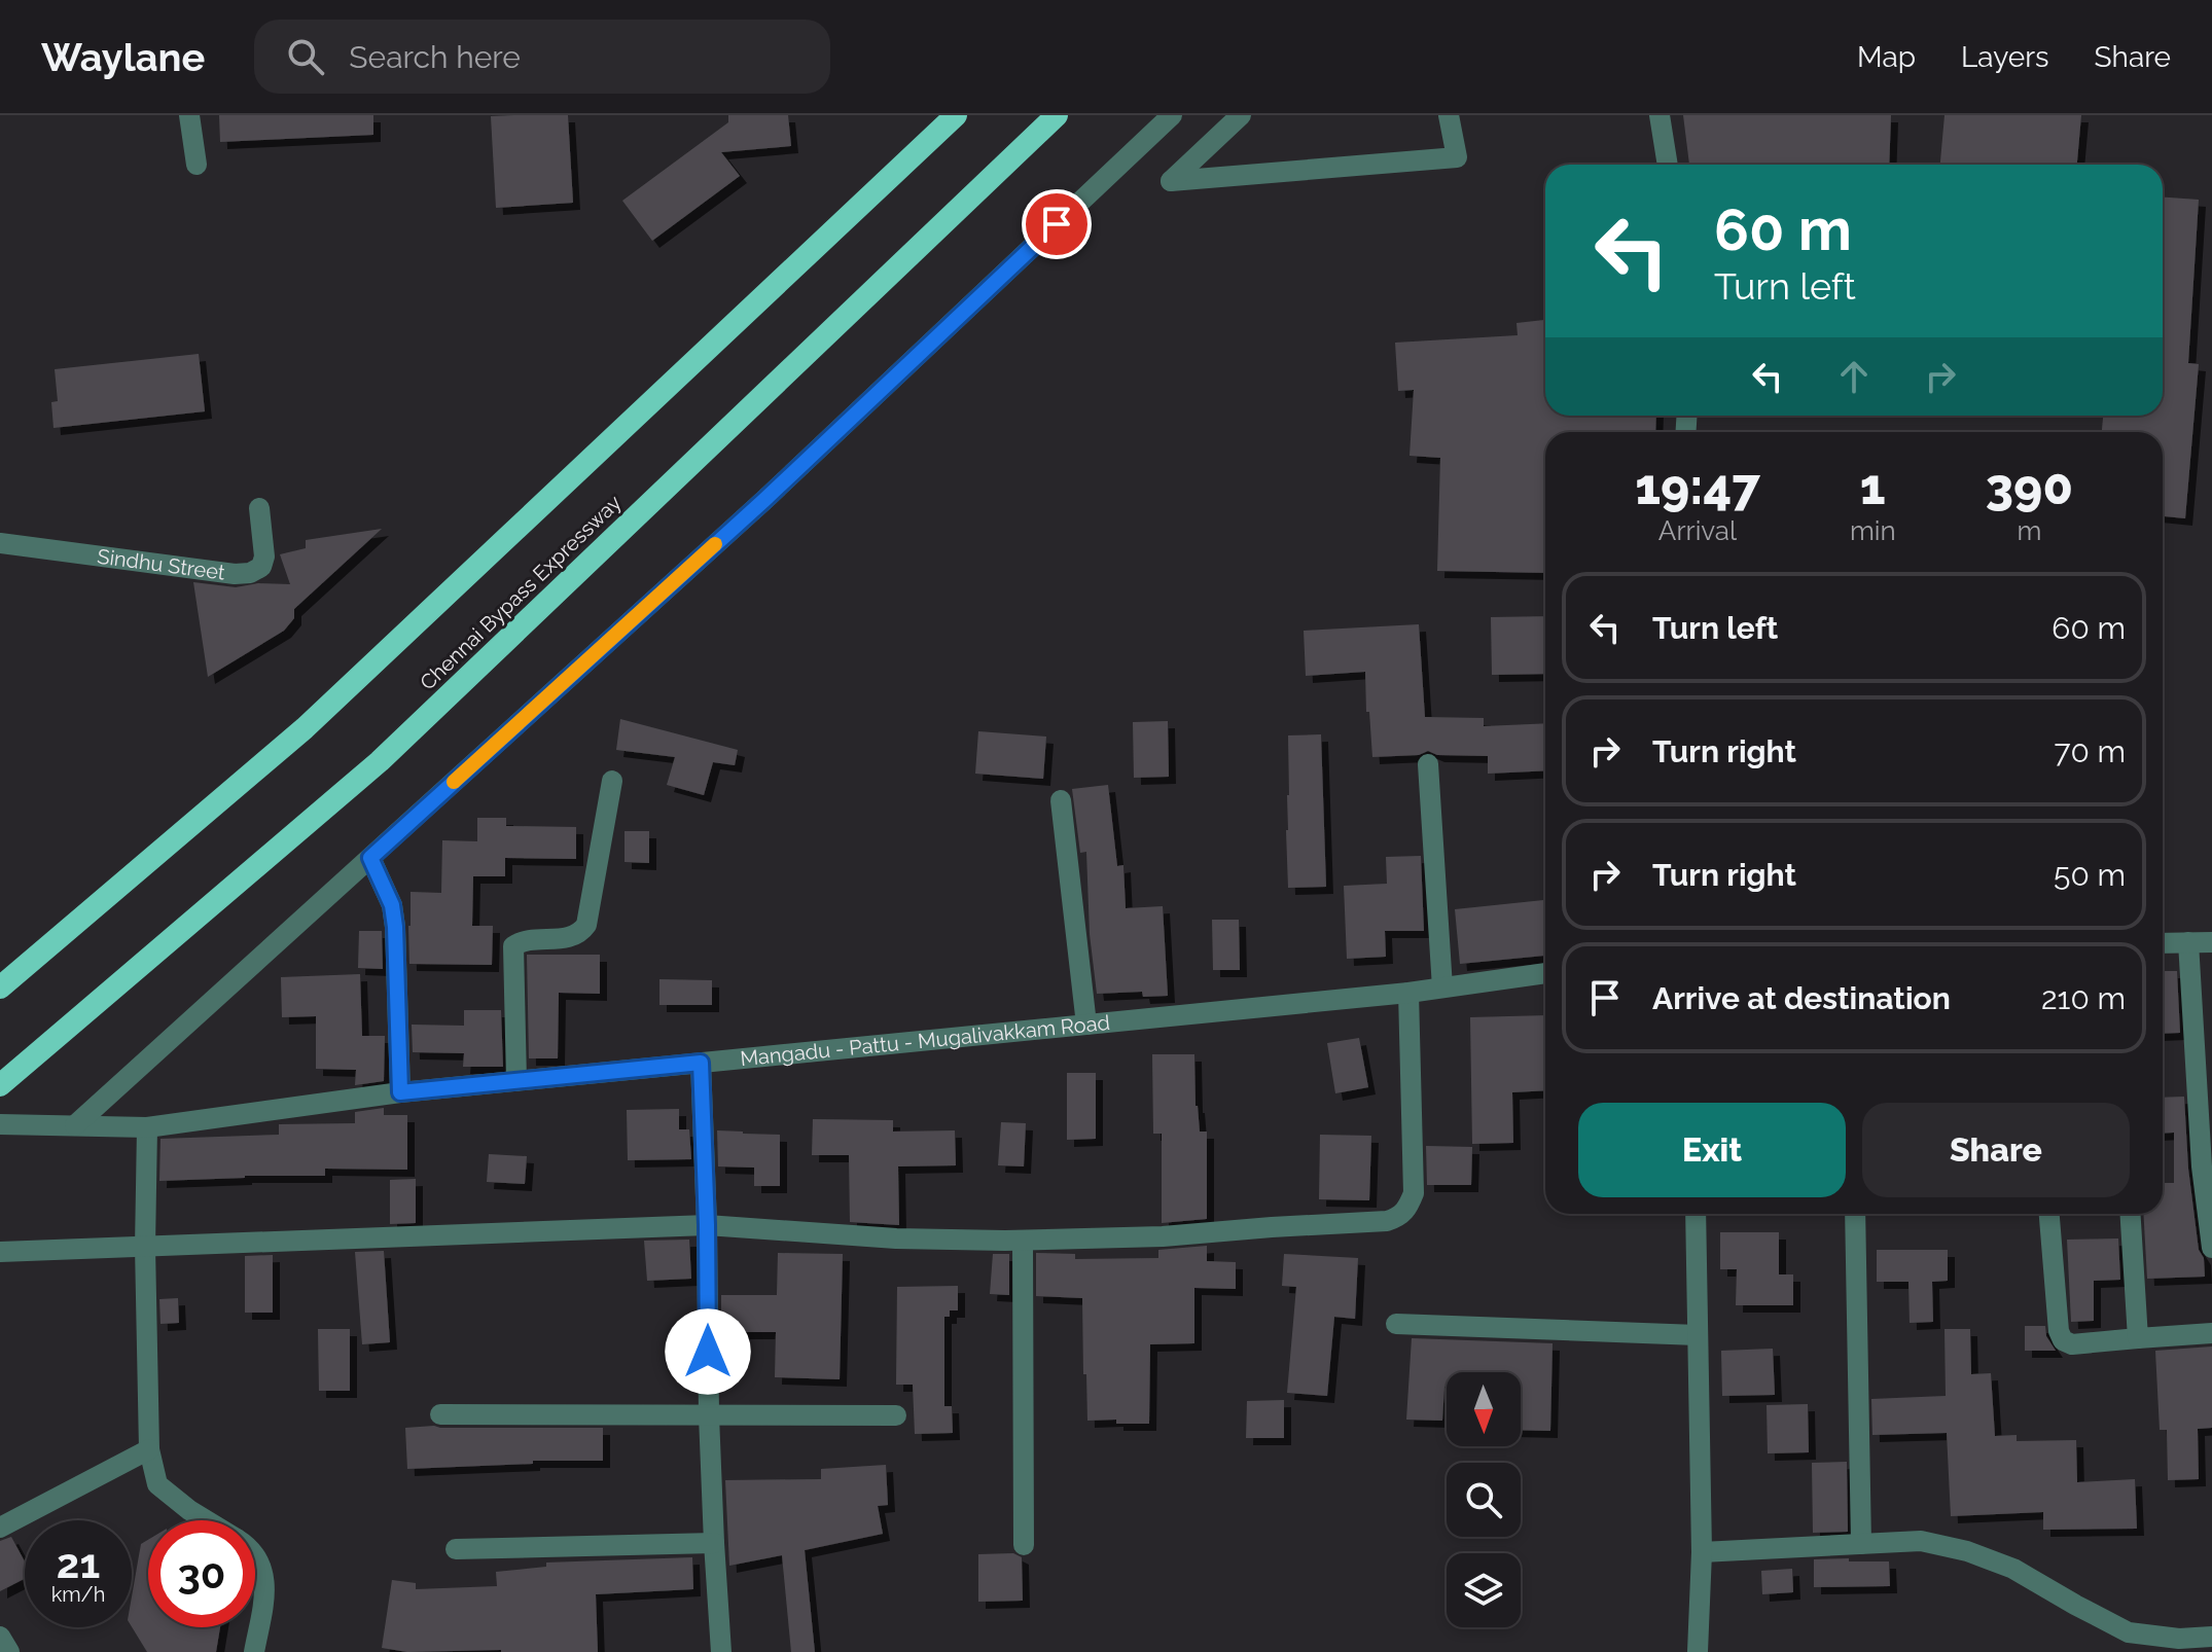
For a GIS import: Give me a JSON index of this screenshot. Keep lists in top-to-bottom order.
{
  "streets": {
    "highway": ["Chennai Bypass Expressway"],
    "street": ["Sindhu Street", "Mangadu - Pattu - Mugalivakkam Road"]
  },
  "north": "bottom",
  "page": {
    "header": "Waylane",
    "search": "Search here",
    "nav": ["Map", "Layers", "Share"],
    "turn": ["60 m", "Turn left"],
    "eta": [
      "19:47",
      "Arrival",
      "1",
      "min",
      "390",
      "m"
    ],
    "list": [
      {
        "name": "Turn left",
        "value": "60 m"
      },
      {
        "name": "Turn right",
        "value": "70 m"
      },
      {
        "name": "Turn right",
        "value": "50 m"
      },
      {
        "name": "Arrive at destination",
        "value": "210 m"
      }
    ],
    "buttons": ["Exit", "Share"],
    "speed": "21 km/h",
    "limit": "30"
  }
}
